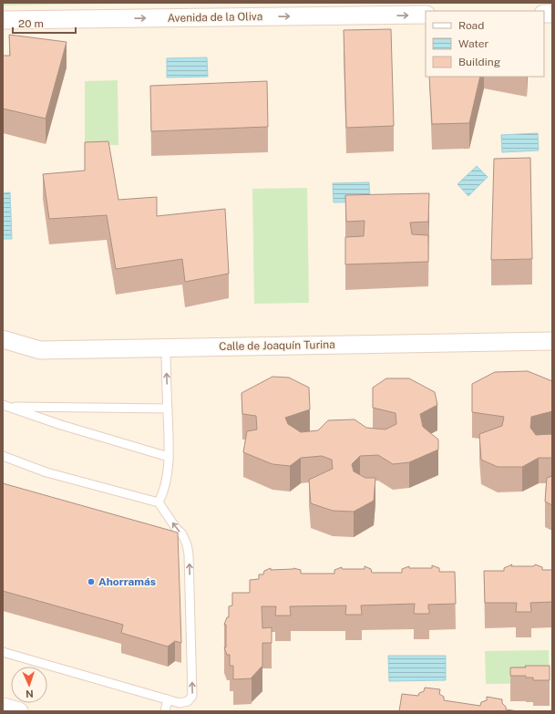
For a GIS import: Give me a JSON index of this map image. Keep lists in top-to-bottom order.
{
  "streets": {
    "street": ["Avenida de la Oliva", "Calle de Joaquín Turina"]
  },
  "one_way": ["Avenida de la Oliva"],
  "places": ["Ahorramás"],
  "legend": ["Road", "Water", "Building"],
  "scale_bar": "20 m",
  "north": "bottom"
}
